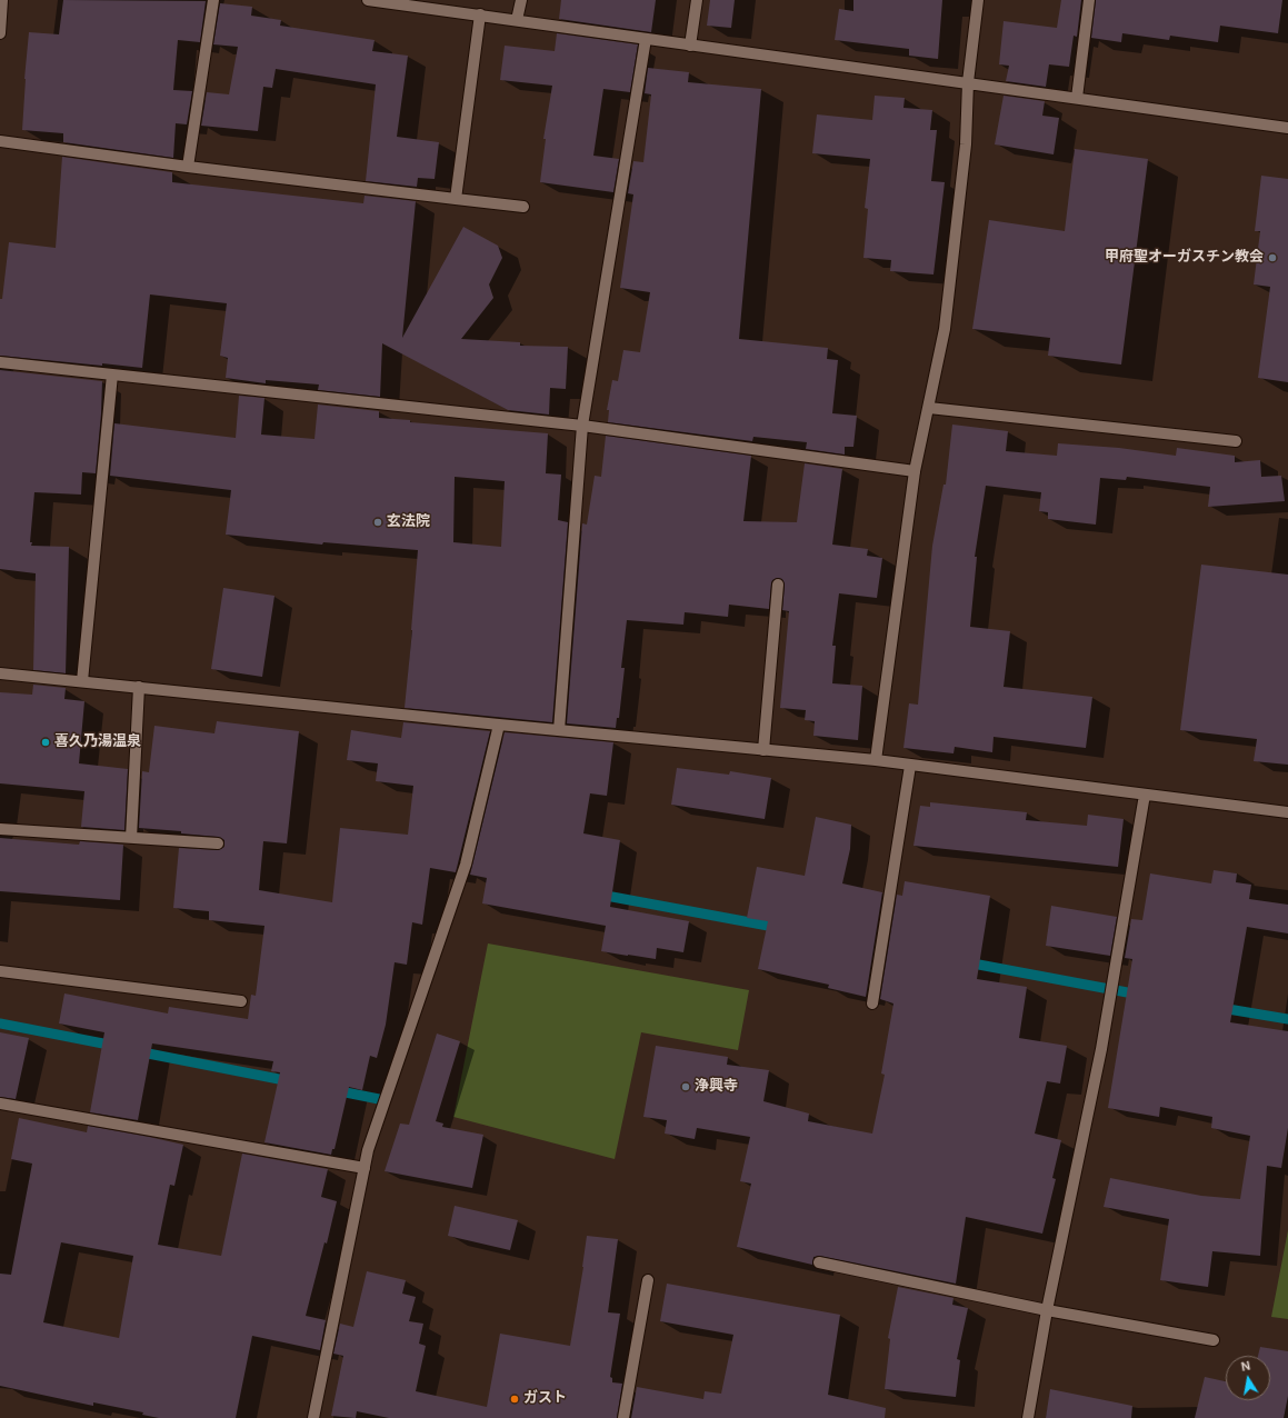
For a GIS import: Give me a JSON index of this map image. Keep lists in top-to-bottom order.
{
  "places": [
    "甲府聖オーガスチン教会",
    "玄法院",
    "喜久乃湯温泉",
    "浄興寺",
    "ガスト"
  ],
  "north": "top"
}
